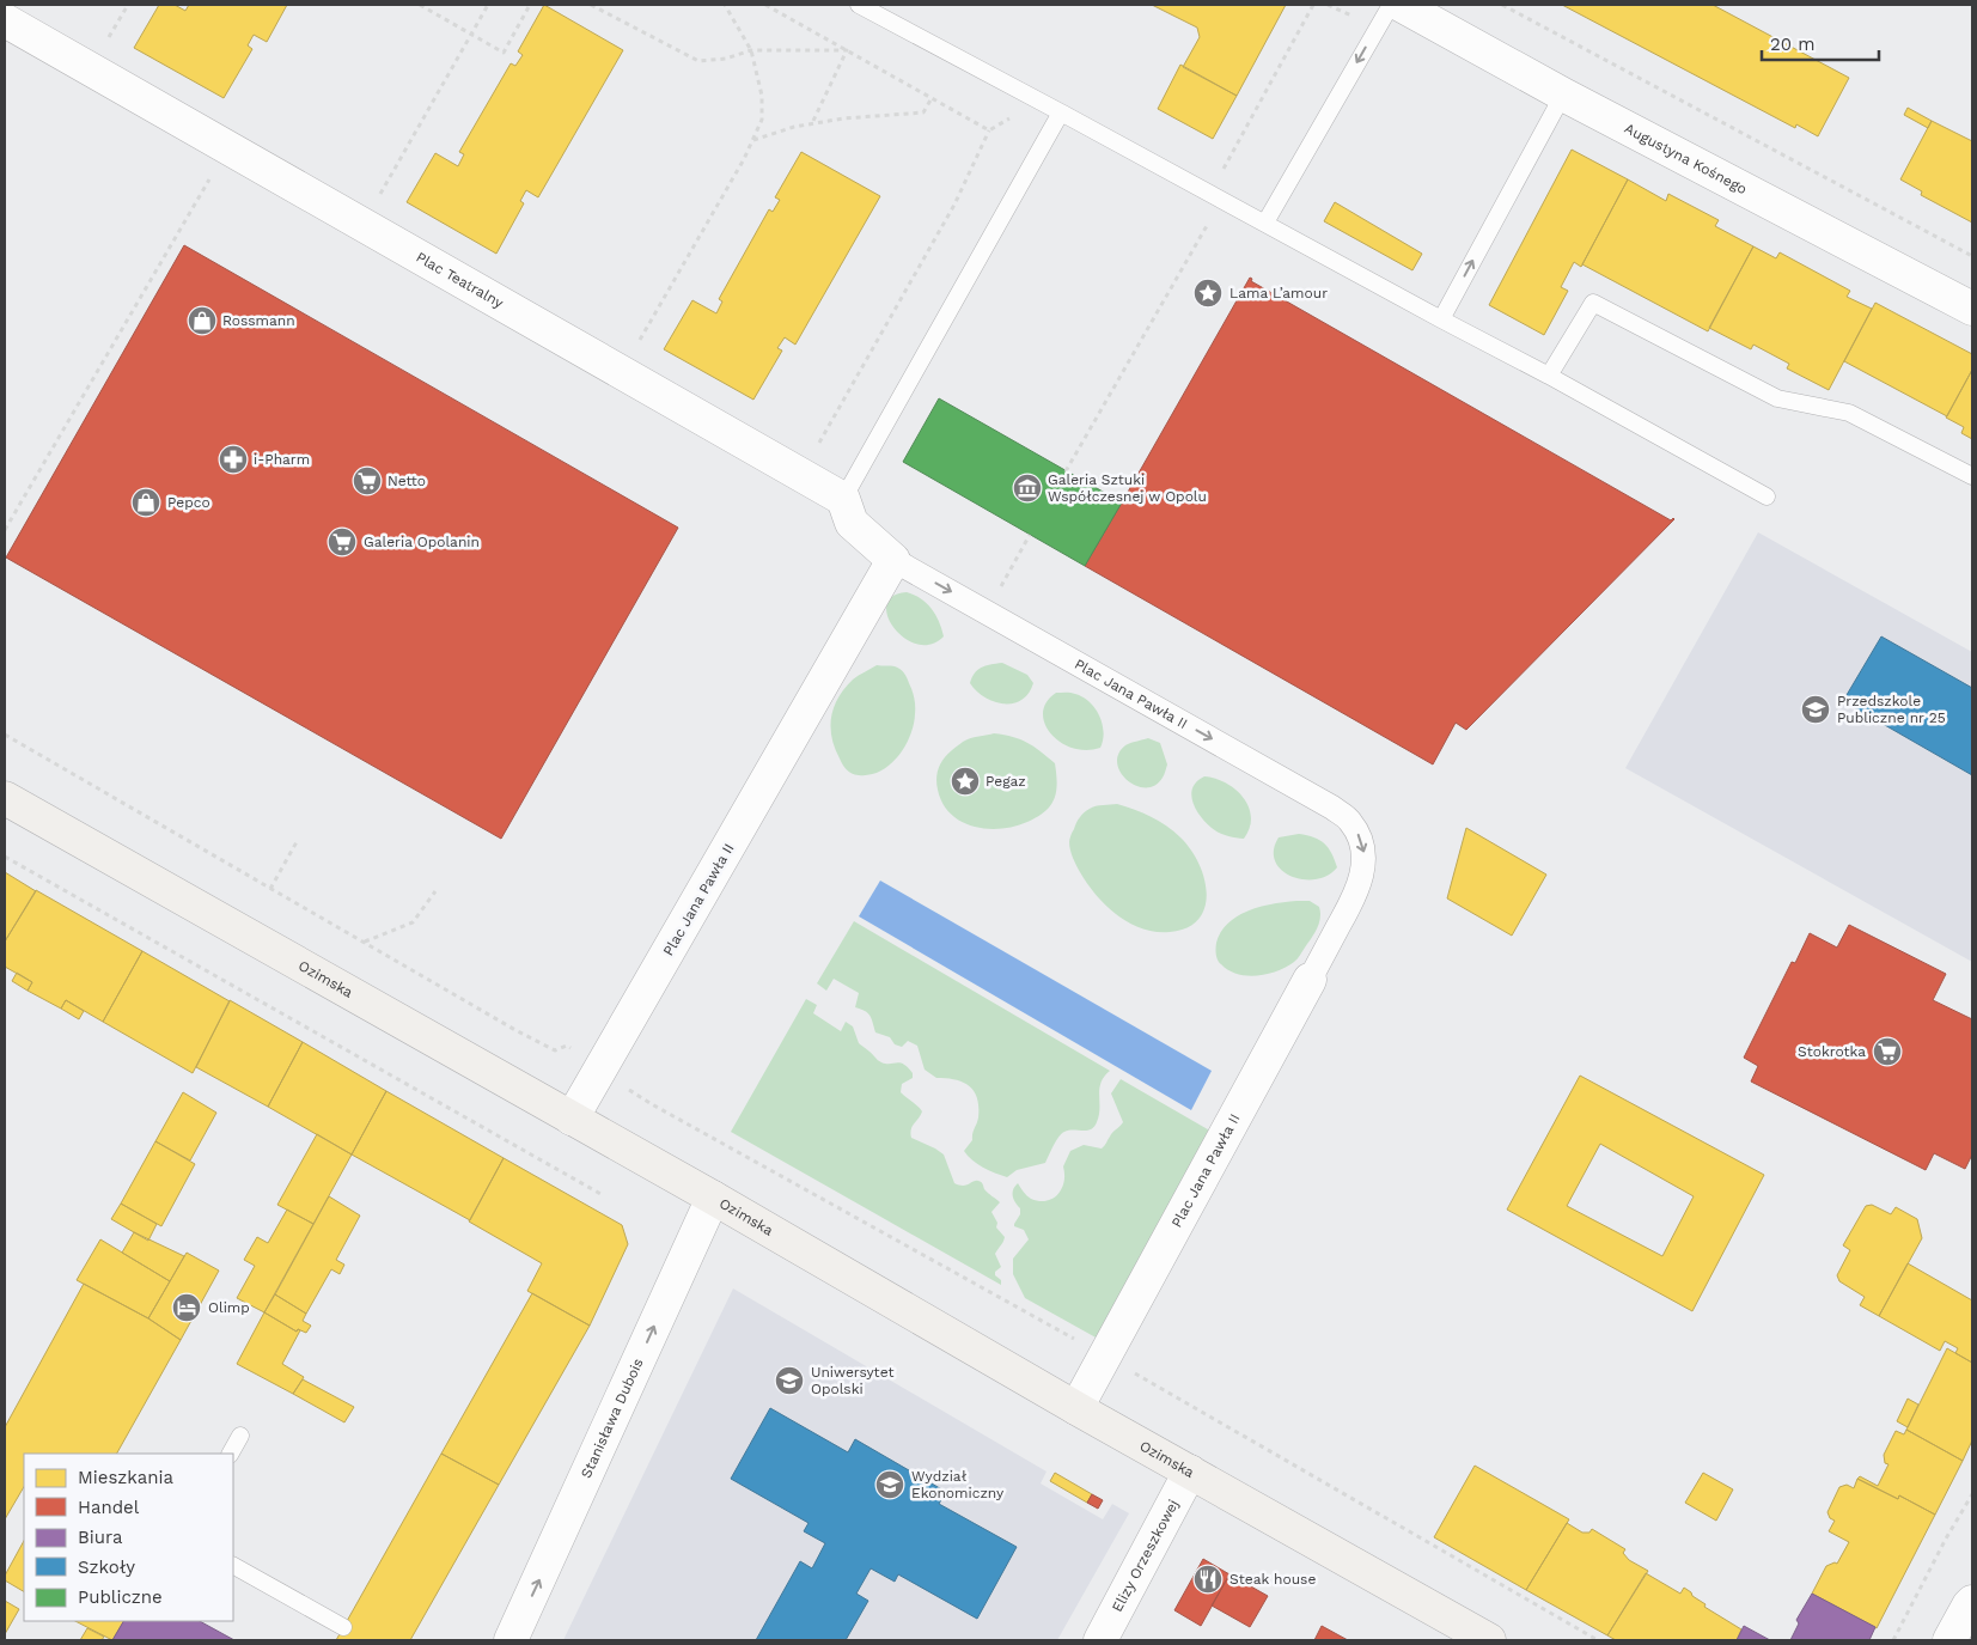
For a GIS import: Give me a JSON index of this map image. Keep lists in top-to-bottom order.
{
  "streets": {
    "main road": ["Ozimska"],
    "street": [
      "Augustyna Kośnego",
      "Plac Teatralny",
      "Plac Jana Pawła II",
      "Stanisława Dubois",
      "Elizy Orzeszkowej"
    ]
  },
  "crossings": [
    ["Plac Jana Pawła II", "Ozimska"],
    ["Ozimska", "Stanisława Dubois"],
    ["Ozimska", "Elizy Orzeszkowej"]
  ],
  "one_way": ["Stanisława Dubois"],
  "places": {
    "place": ["Lama L’amour", "Pegaz"],
    "shop": ["Rossmann", "Pepco"],
    "pharmacy": ["i-Pharm"],
    "supermarket": ["Netto", "Galeria Opolanin", "Stokrotka"],
    "museum": ["Galeria Sztuki Współczesnej w Opolu"],
    "school or university": ["Przedszkole Publiczne nr 25", "Uniwersytet Opolski", "Wydział Ekonomiczny"],
    "hotel": ["Olimp"],
    "restaurant": ["Steak house"]
  },
  "legend": [
    "Mieszkania",
    "Handel",
    "Biura",
    "Szkoły",
    "Publiczne"
  ],
  "scale_bar": "20 m"
}
